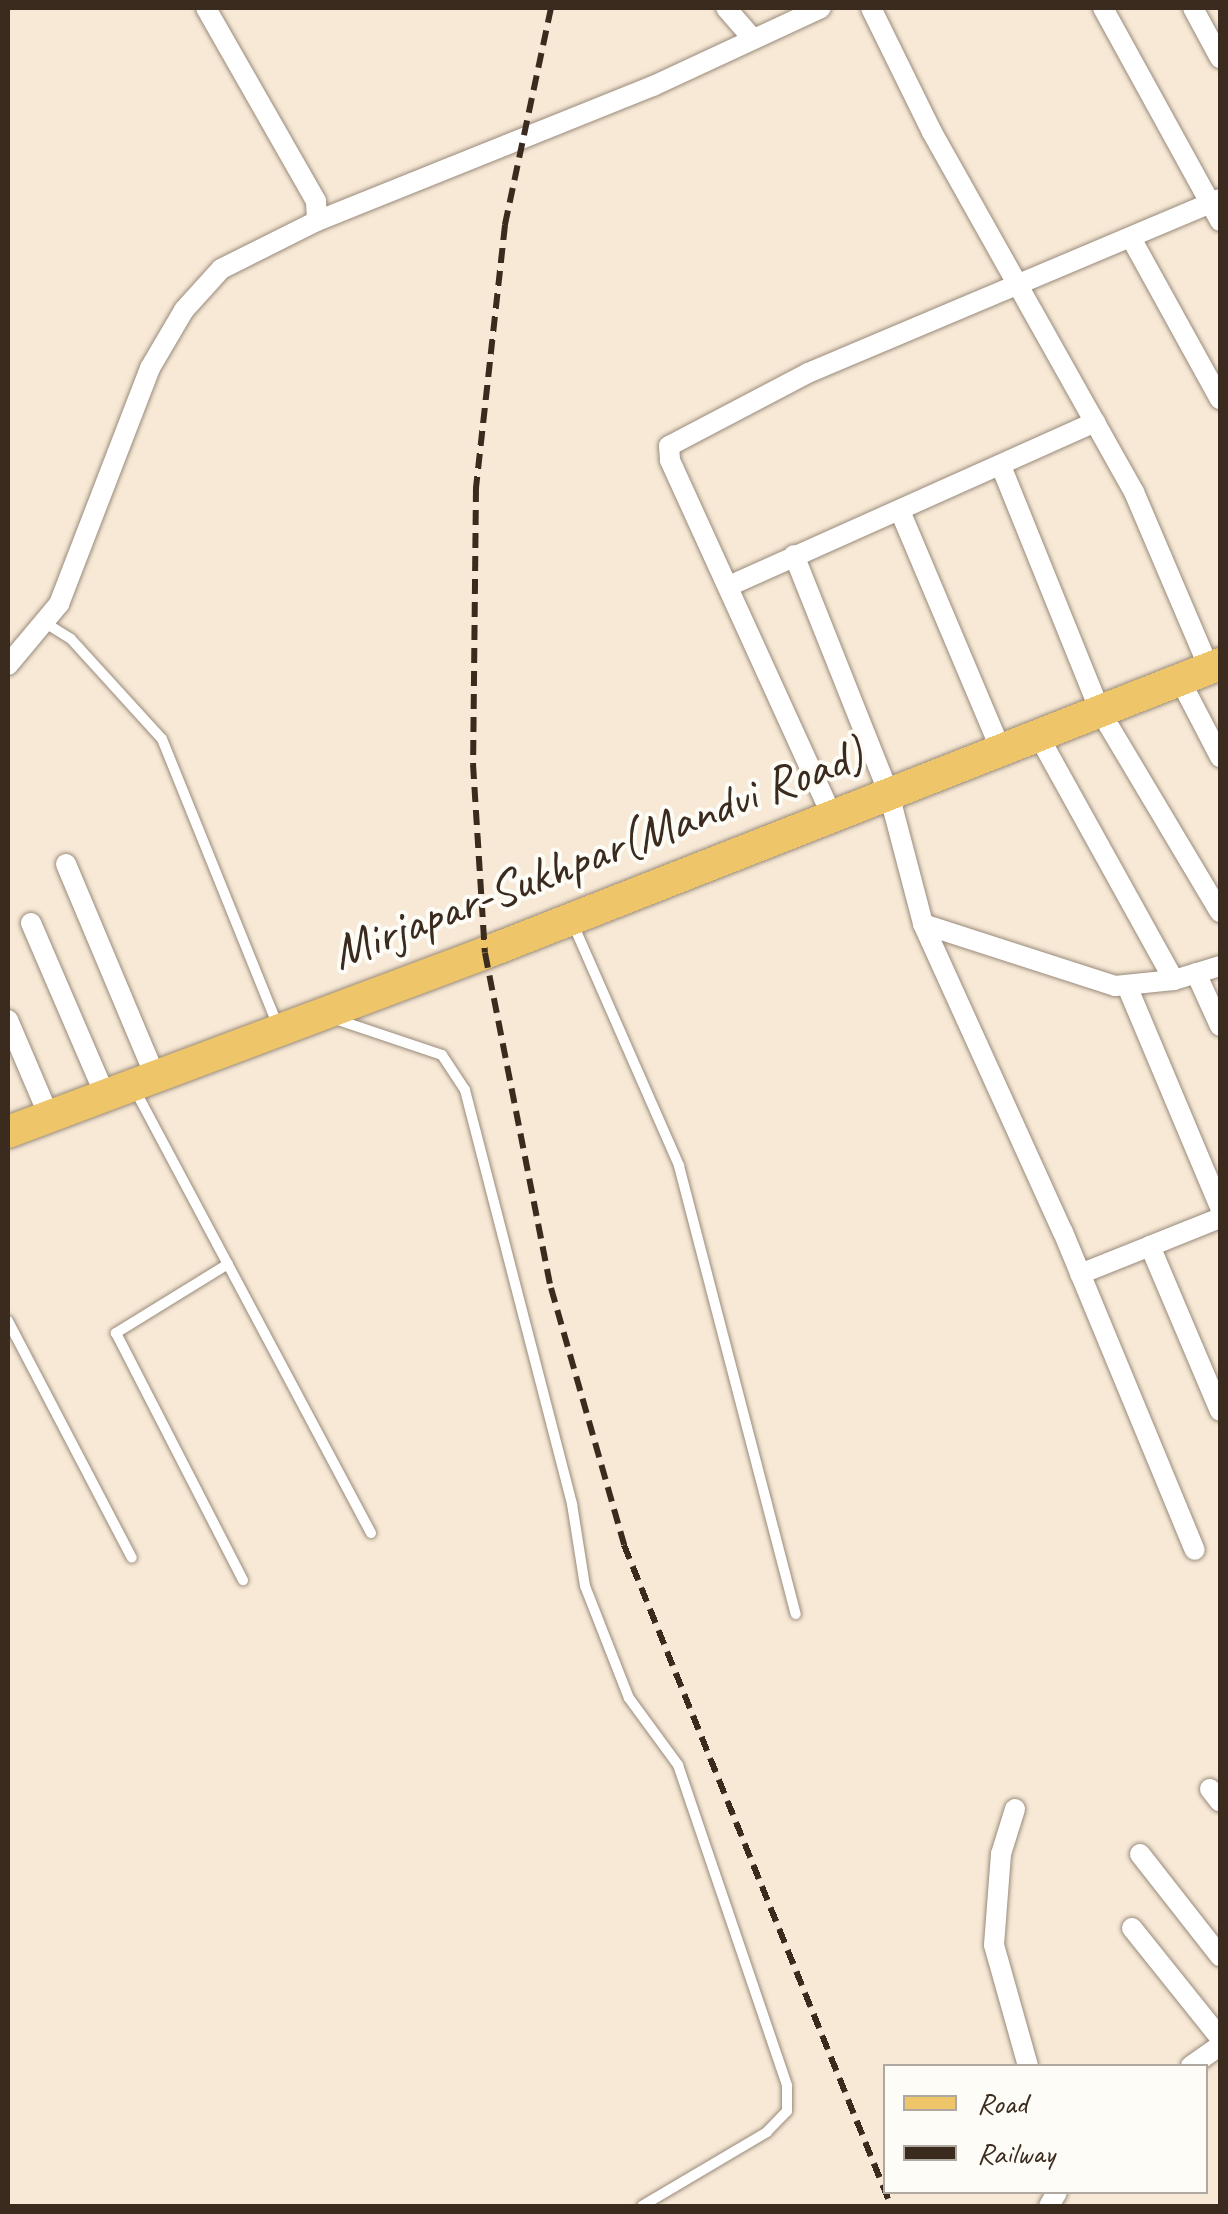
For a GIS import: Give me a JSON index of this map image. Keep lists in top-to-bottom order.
{
  "streets": {
    "main road": ["Mirjapar-Sukhpar(Mandvi Road)"]
  },
  "legend": ["Road", "Railway"]
}
